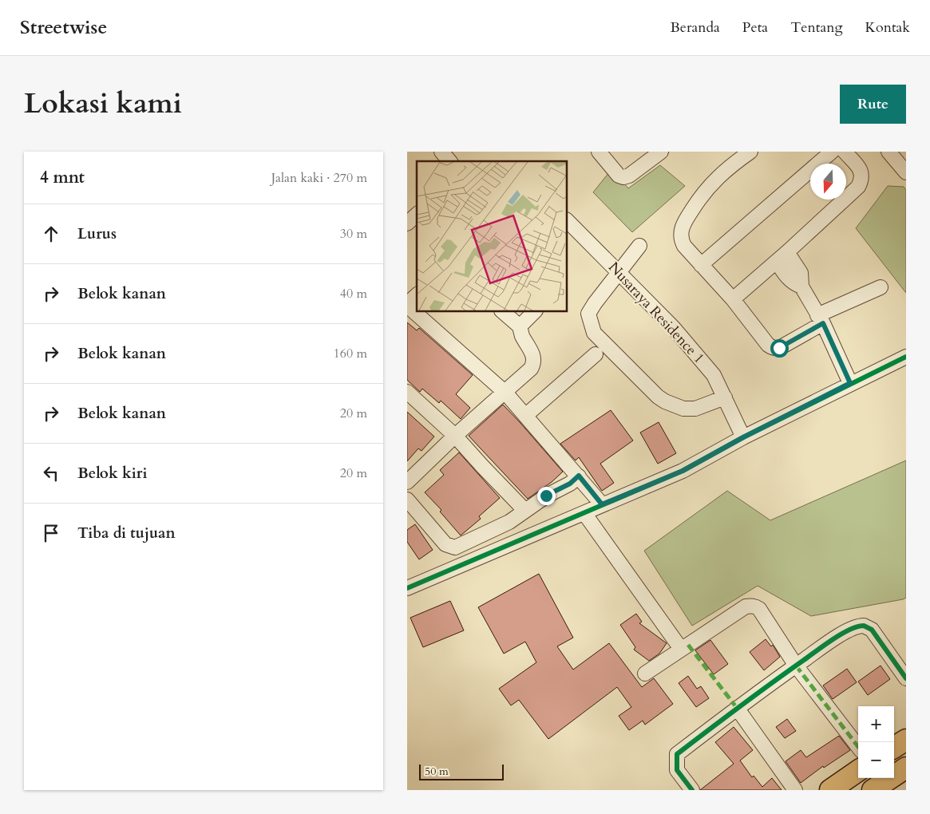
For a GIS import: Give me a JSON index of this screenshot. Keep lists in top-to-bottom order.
{
  "streets": {
    "street": ["Nusaraya Residence 1"]
  },
  "scale_bar": "50 m",
  "north": "bottom",
  "page": {
    "header": "Streetwise",
    "nav": [
      "Beranda",
      "Peta",
      "Tentang",
      "Kontak"
    ],
    "title": "Lokasi kami",
    "buttons": "Rute",
    "heading": ["4 mnt", "Jalan kaki · 270 m"],
    "list": [
      ["Lurus", "30 m"],
      ["Belok kanan", "40 m"],
      ["Belok kanan", "160 m"],
      ["Belok kanan", "20 m"],
      ["Belok kiri", "20 m"],
      "Tiba di tujuan"
    ],
    "map_buttons": ["+", "−"],
    "scale": "50 m"
  }
}
